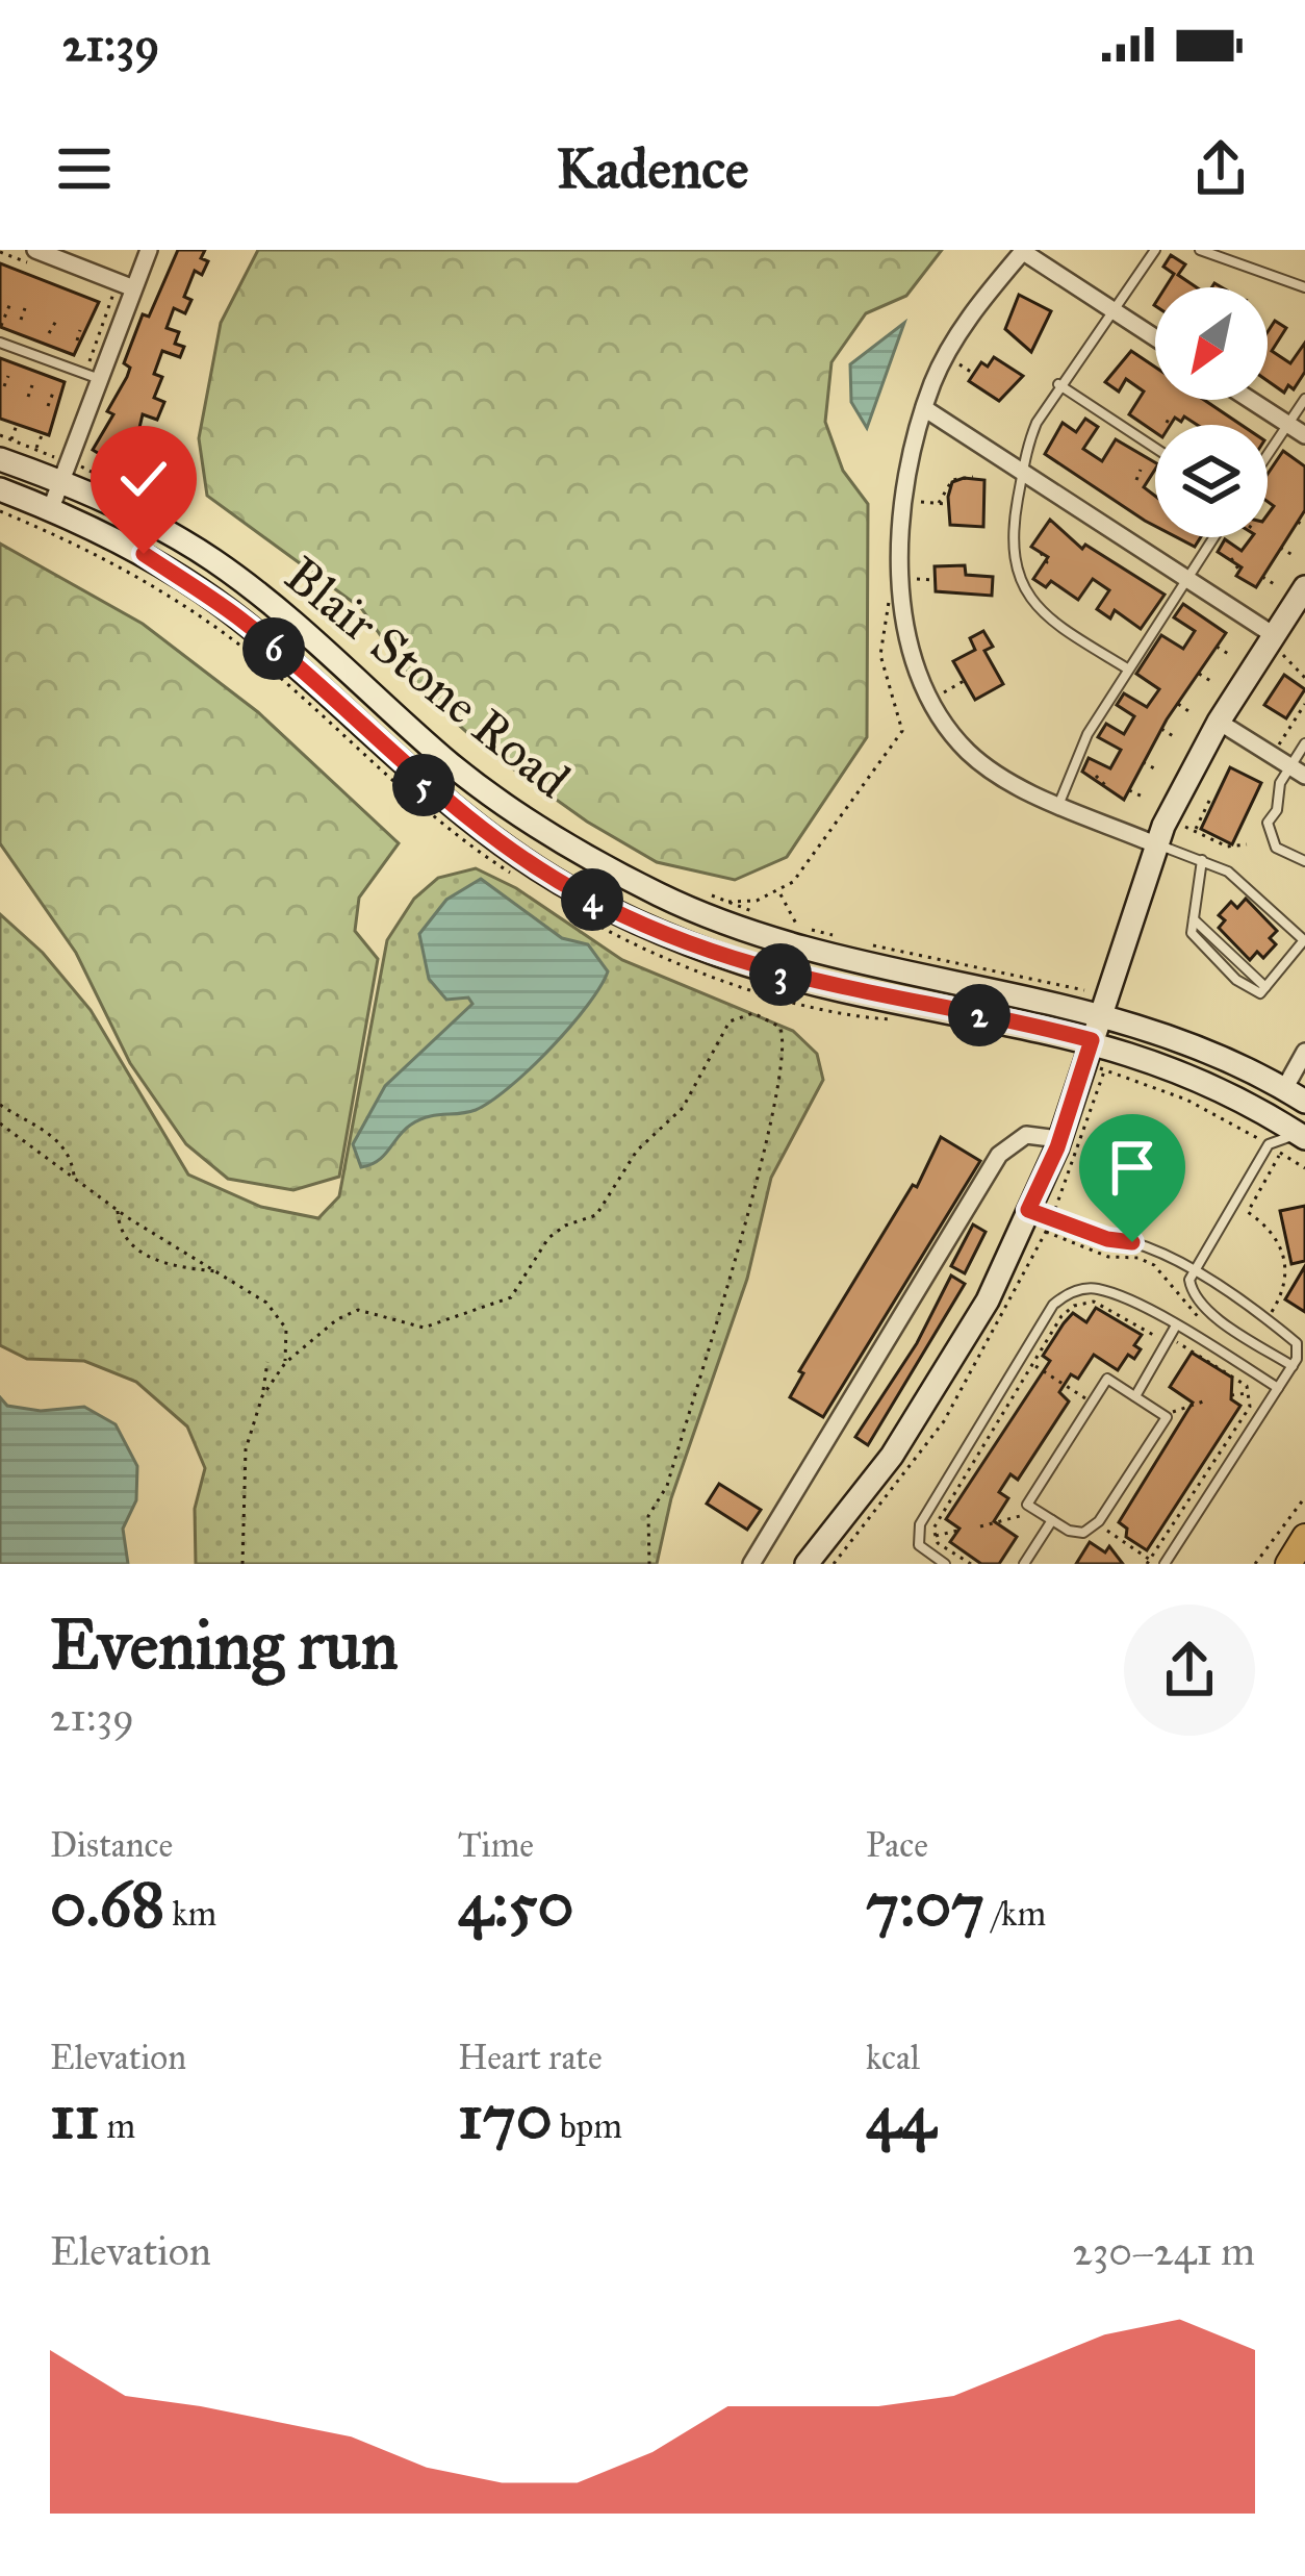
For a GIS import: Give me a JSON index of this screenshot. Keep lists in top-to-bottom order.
{
  "streets": {
    "street": ["Blair Stone Road"]
  },
  "north": "bottom left",
  "page": {
    "status": "21:39",
    "header": "Kadence",
    "pins": [
      "6",
      "5",
      "4",
      "3",
      "2"
    ],
    "heading": ["Evening run", "21:39"],
    "stats": [
      ["Distance", "0.68 km"],
      ["Time", "4:50"],
      ["Pace", "7:07 /km"],
      ["Elevation", "11 m"],
      ["Heart rate", "170 bpm"],
      ["kcal", "44"]
    ],
    "chart": ["Elevation", "230–241 m"]
  }
}
